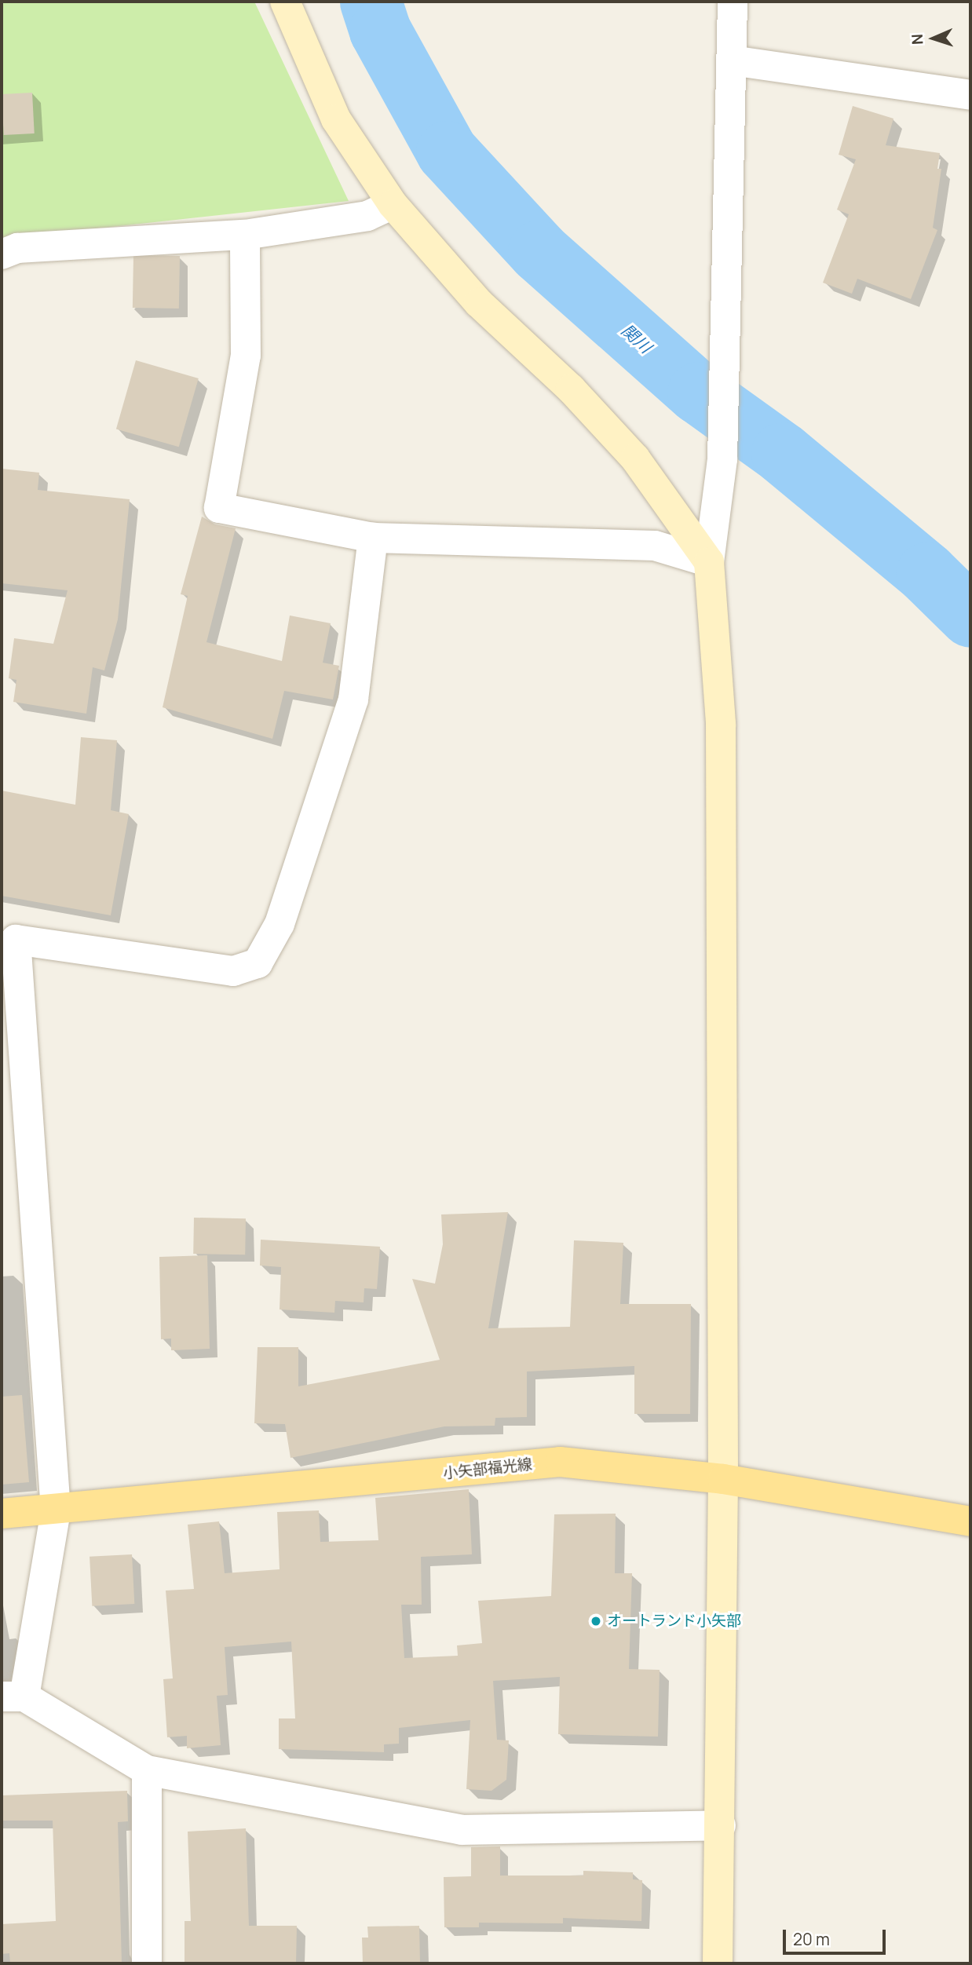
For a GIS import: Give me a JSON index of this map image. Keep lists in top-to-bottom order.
{
  "streets": {
    "main road": ["小矢部福光線"]
  },
  "water": ["関川"],
  "places": ["オートランド小矢部"],
  "scale_bar": "20 m",
  "north": "left"
}
